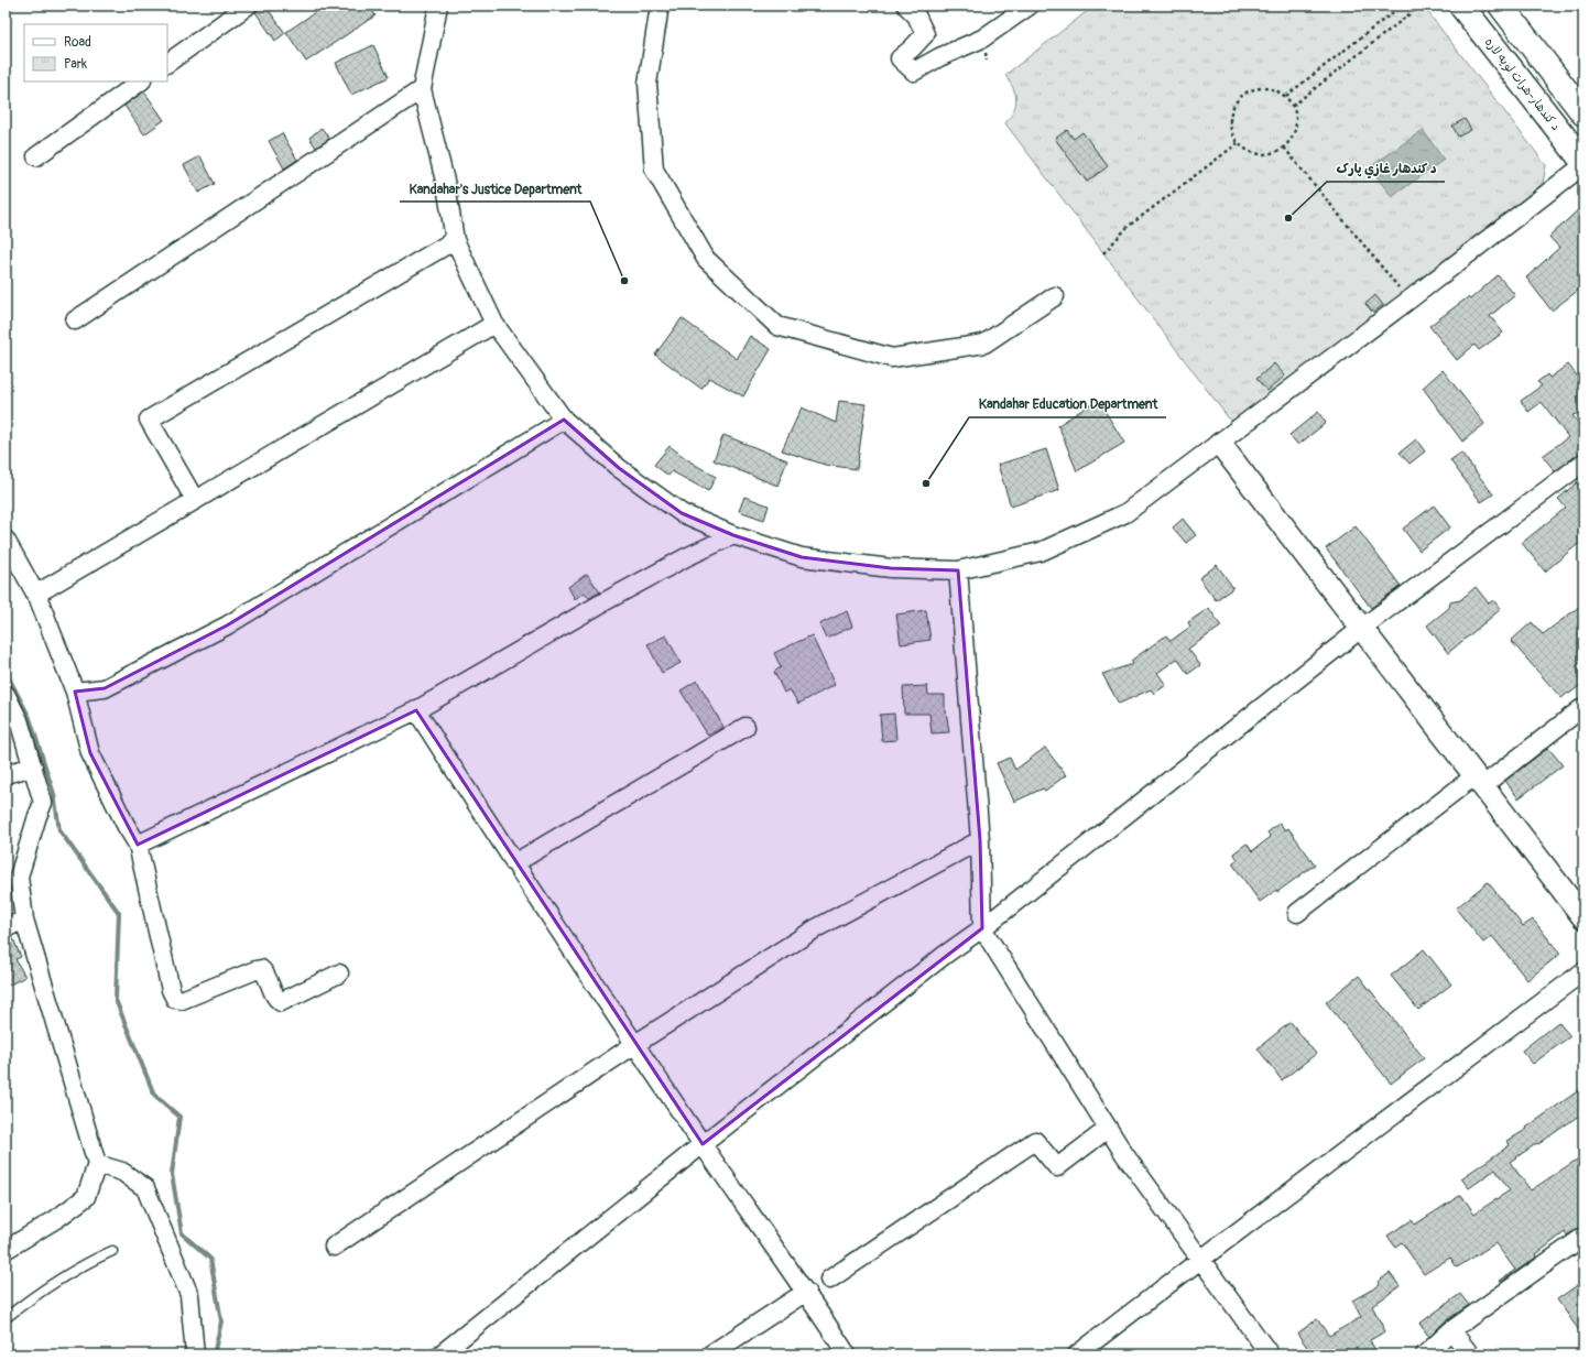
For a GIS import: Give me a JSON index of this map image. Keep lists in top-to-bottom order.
{
  "streets": {
    "highway": ["د کندهار-هرات لويه لاره"]
  },
  "places": ["د کندهار غازي پارک", "Kandahar's Justice Department", "Kandahar Education Department"],
  "legend": ["Road", "Park"]
}
